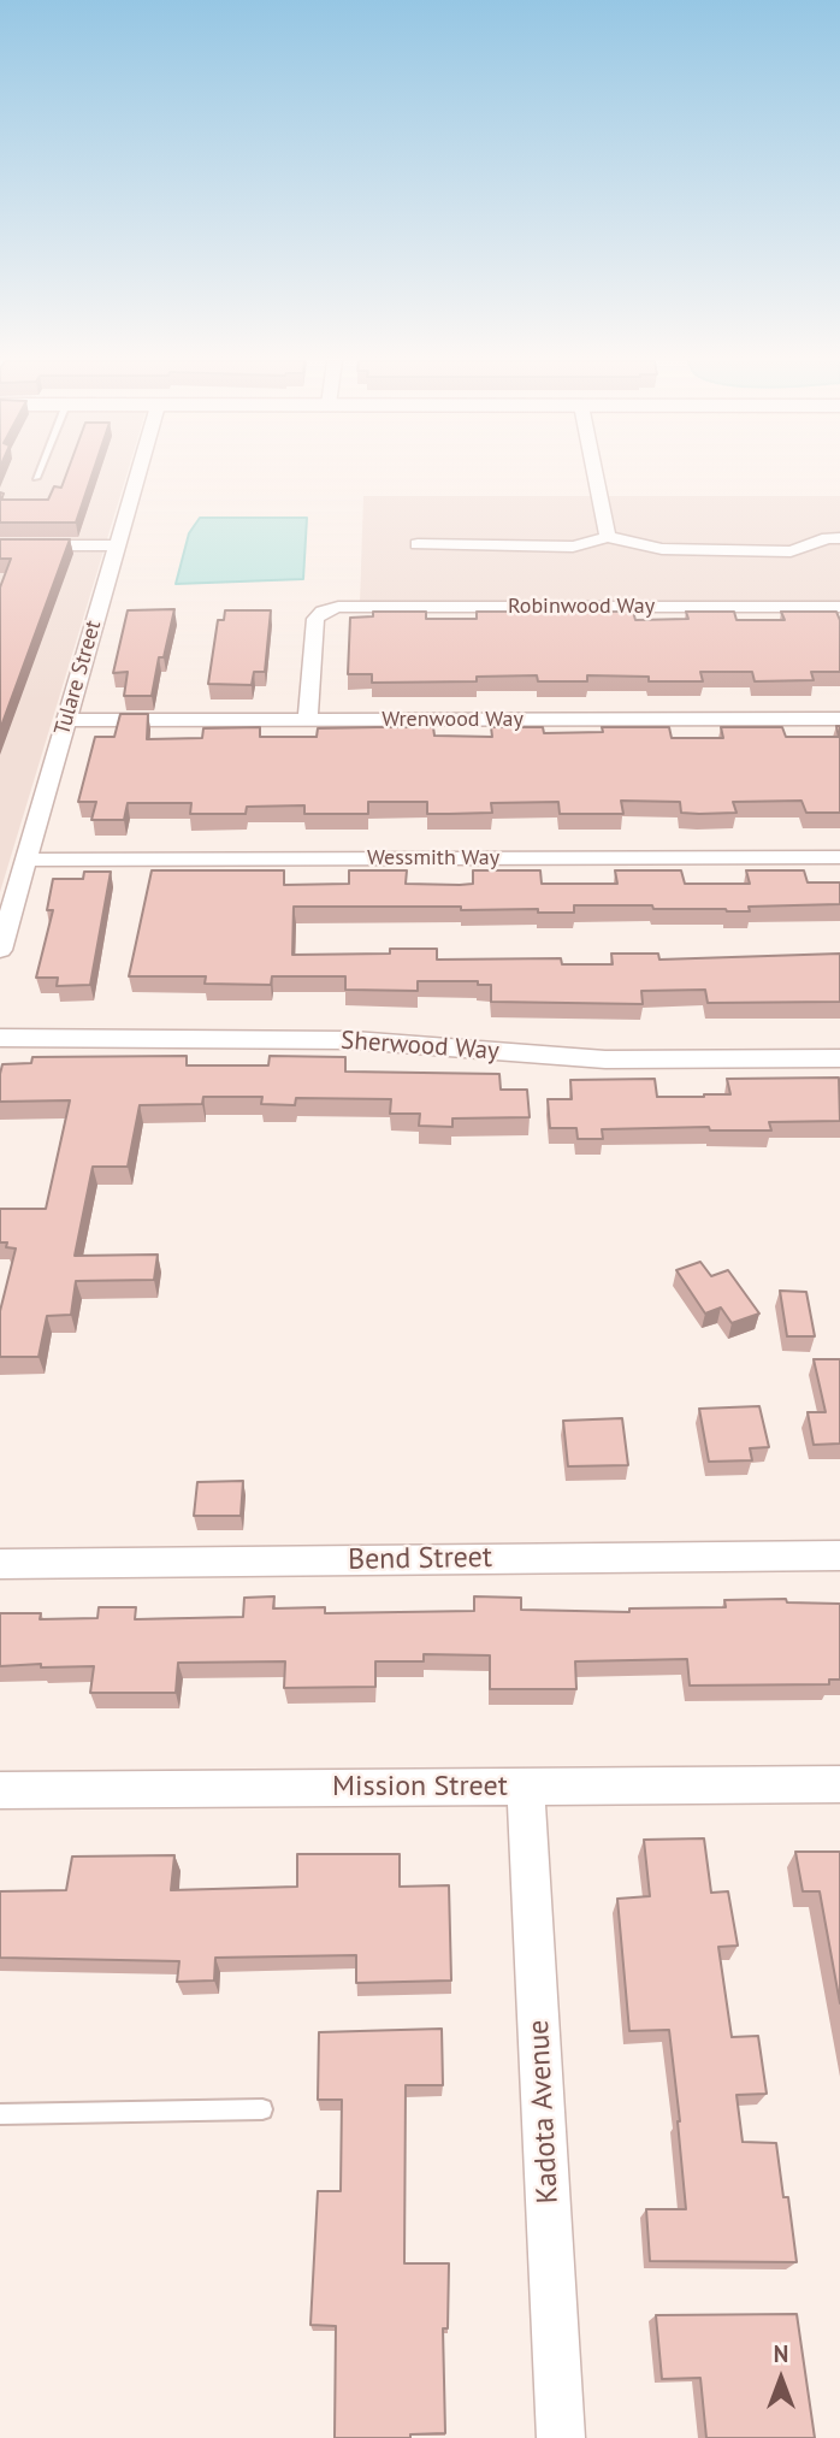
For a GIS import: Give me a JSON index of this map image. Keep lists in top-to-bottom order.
{
  "streets": {
    "street": [
      "Robinwood Way",
      "Tulare Street",
      "Wrenwood Way",
      "Wessmith Way",
      "Sherwood Way",
      "Bend Street",
      "Mission Street",
      "Kadota Avenue"
    ]
  },
  "crossings": [
    ["Robinwood Way", "Wrenwood Way"],
    ["Tulare Street", "Wrenwood Way"],
    ["Tulare Street", "Wessmith Way"],
    ["Mission Street", "Kadota Avenue"]
  ],
  "north": "top"
}
